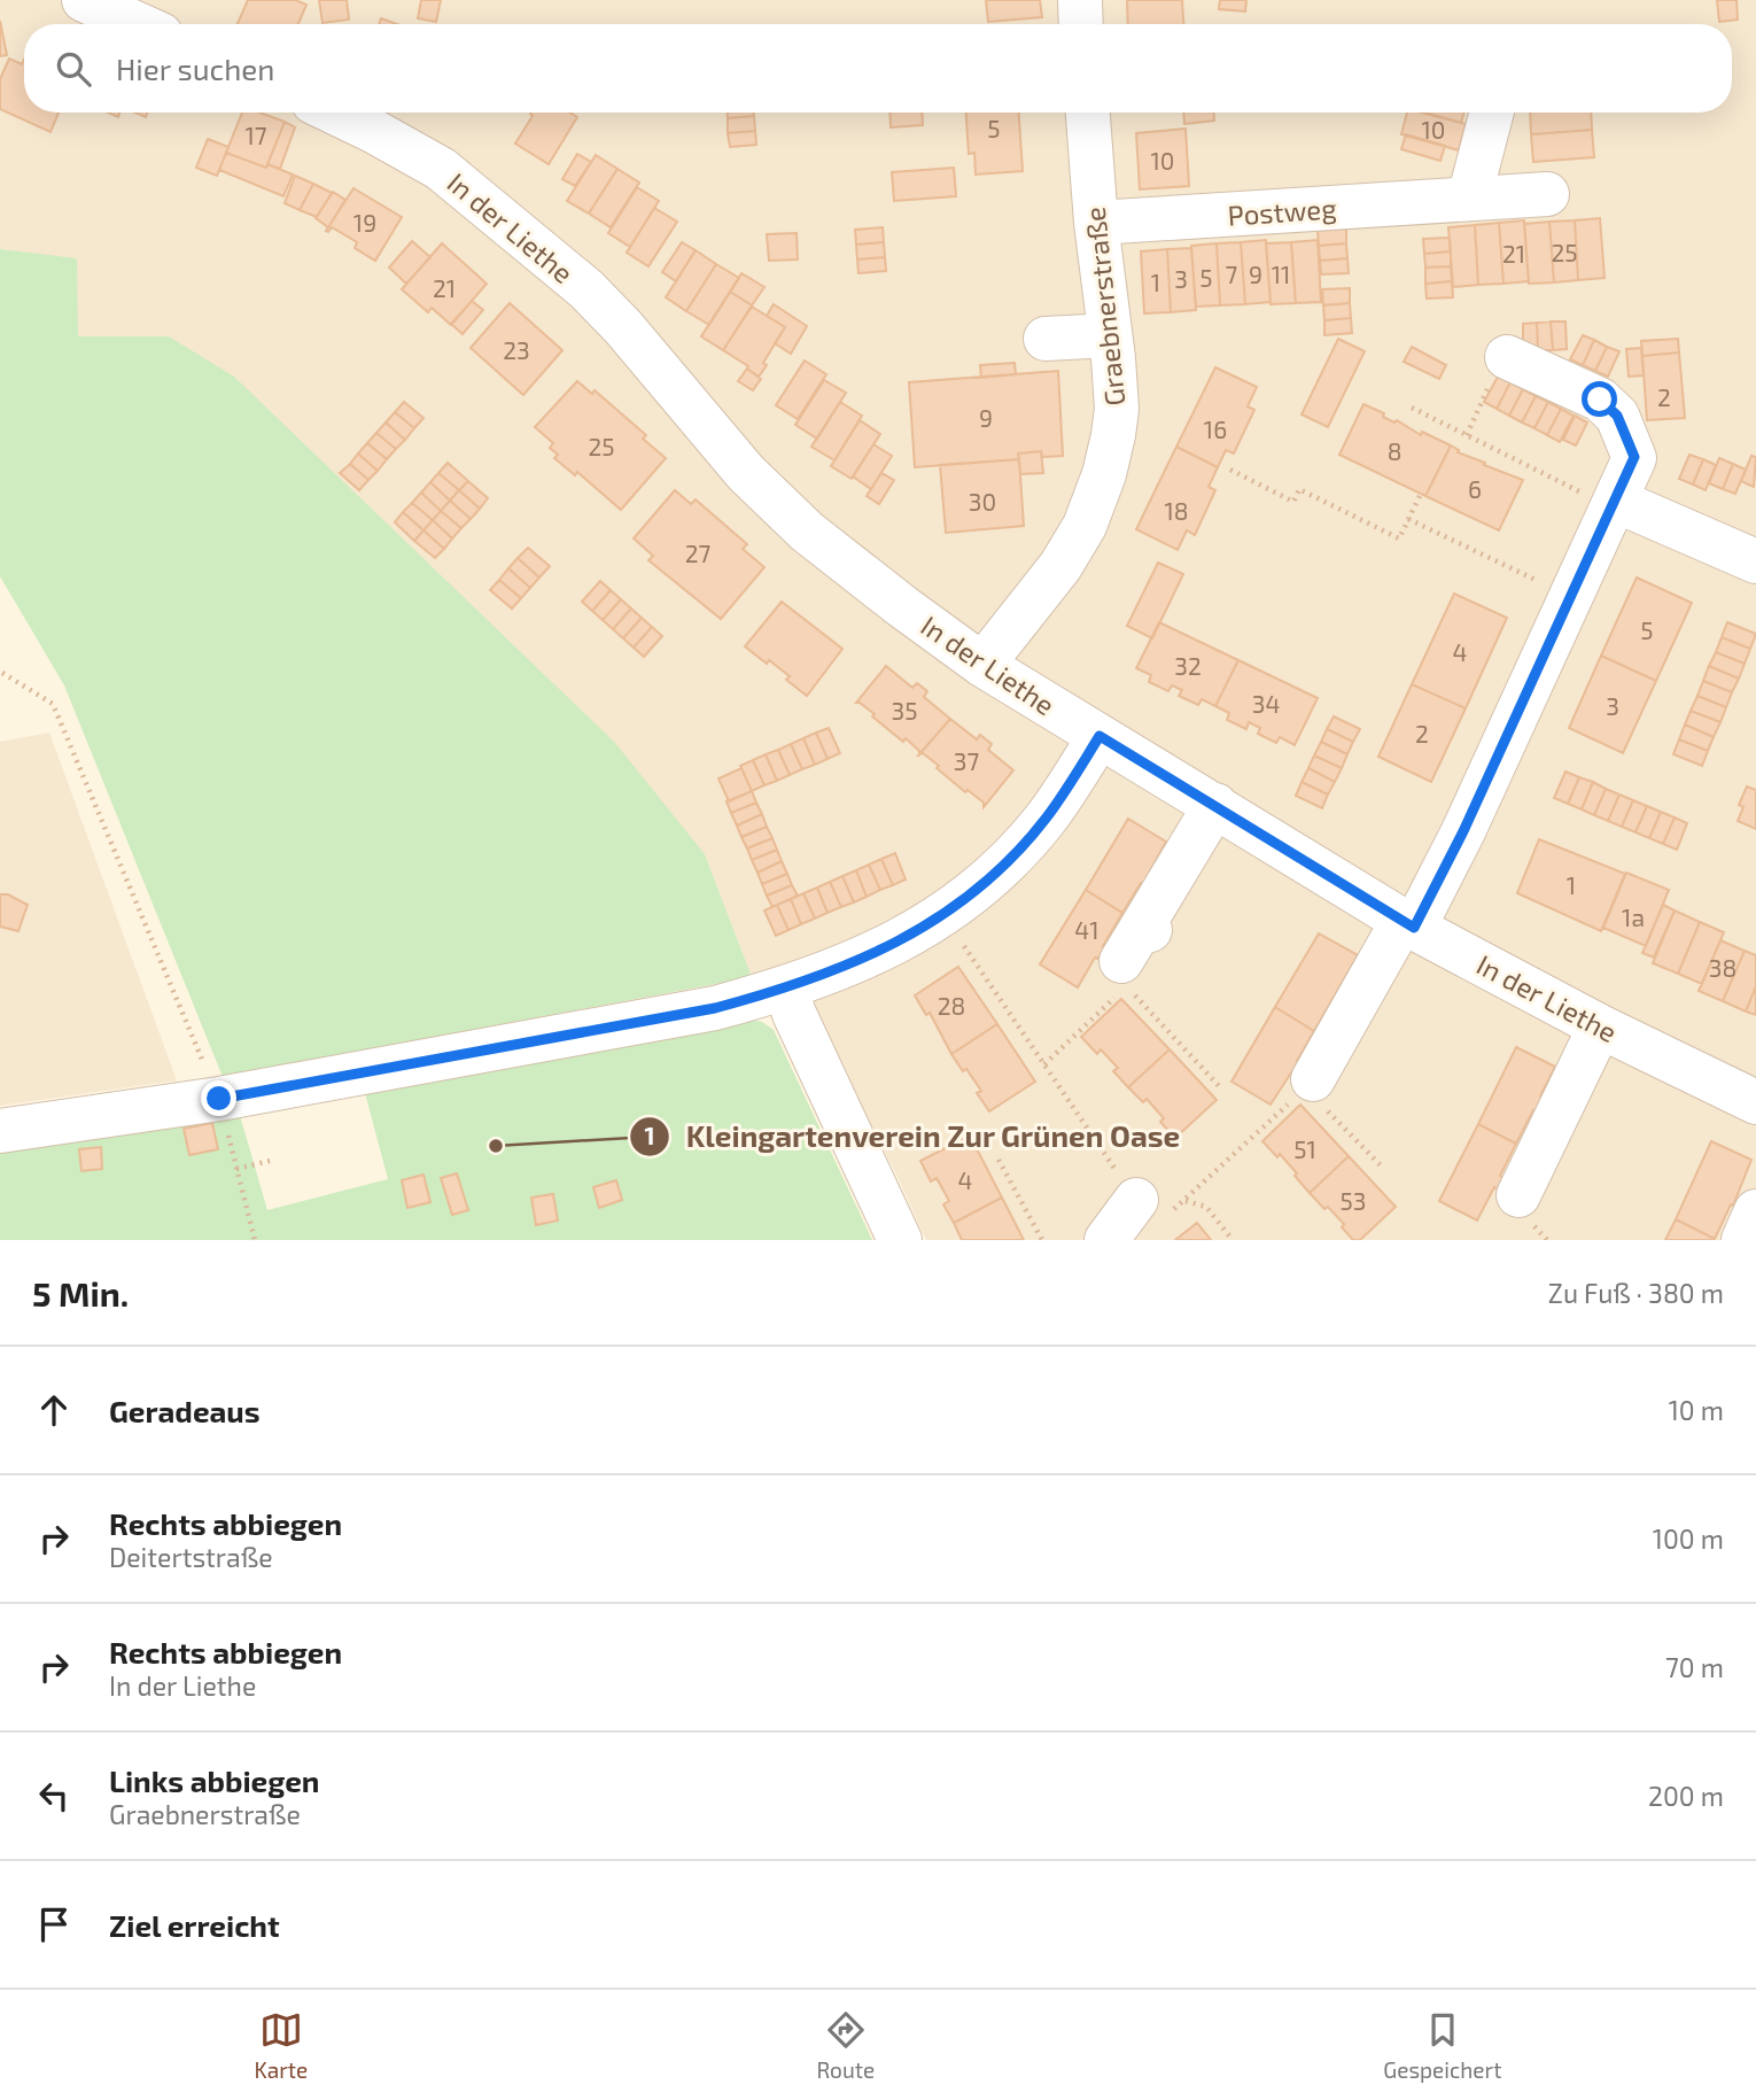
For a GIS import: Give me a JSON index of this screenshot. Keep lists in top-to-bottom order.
{
  "streets": {
    "street": ["Postweg", "In der Liethe", "Graebnerstraße"]
  },
  "crossings": [
    ["Postweg", "Graebnerstraße"],
    ["In der Liethe", "Graebnerstraße"]
  ],
  "places": ["Kleingartenverein Zur Grünen Oase"],
  "house_numbers": [
    "5",
    "10",
    "17",
    "10",
    "19",
    "25",
    "21",
    "7",
    "9",
    "11",
    "5",
    "3",
    "1",
    "21",
    "23",
    "2",
    "9",
    "16",
    "25",
    "8",
    "6",
    "30",
    "18",
    "27",
    "5",
    "4",
    "32",
    "34",
    "3",
    "35",
    "2",
    "37",
    "1",
    "1a",
    "41",
    "38",
    "28",
    "51",
    "4",
    "53"
  ],
  "page": {
    "search": "Hier suchen",
    "heading": ["5 Min.", "Zu Fuß · 380 m"],
    "list": [
      ["Geradeaus", "10 m"],
      ["Rechts abbiegen", "Deitertstraße", "100 m"],
      ["Rechts abbiegen", "In der Liethe", "70 m"],
      ["Links abbiegen", "Graebnerstraße", "200 m"],
      "Ziel erreicht"
    ],
    "nav": ["Karte", "Route", "Gespeichert"]
  }
}
